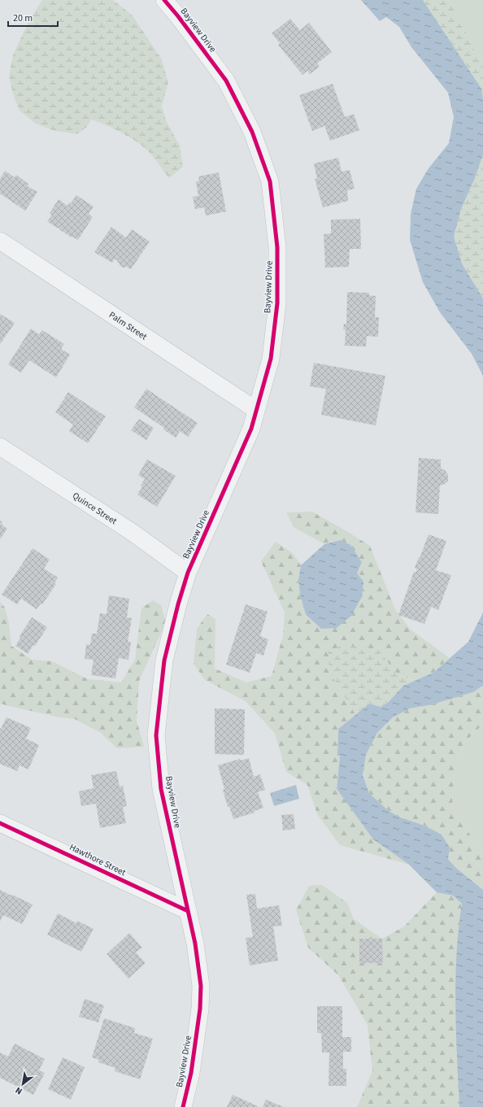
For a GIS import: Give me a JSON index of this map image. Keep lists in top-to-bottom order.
{
  "streets": {
    "street": [
      "Bayview Drive",
      "Palm Street",
      "Quince Street",
      "Hawthore Street"
    ]
  },
  "crossings": [
    ["Bayview Drive", "Palm Street"],
    ["Bayview Drive", "Quince Street"],
    ["Bayview Drive", "Hawthore Street"]
  ],
  "scale_bar": "20 m",
  "north": "bottom left"
}
